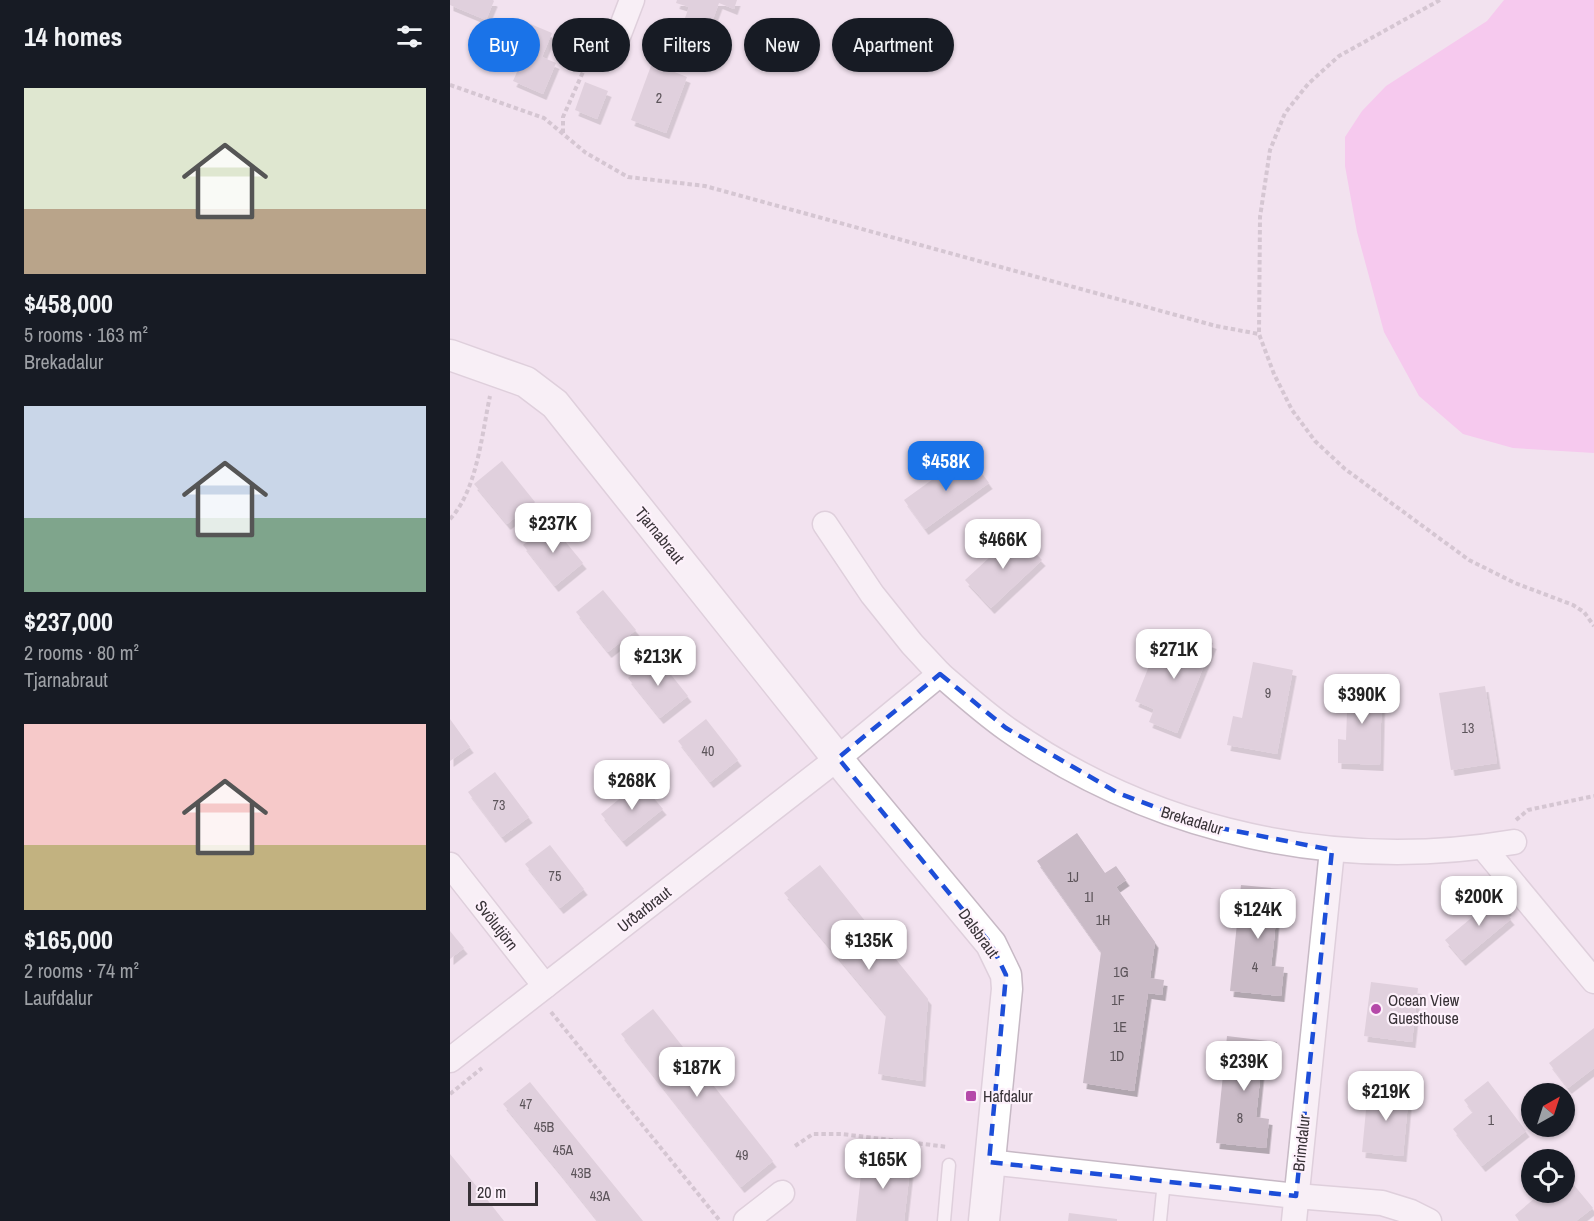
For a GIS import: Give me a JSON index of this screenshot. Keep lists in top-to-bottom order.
{
  "streets": {
    "street": [
      "Tjarnabraut",
      "Brekadalur",
      "Urðarbraut",
      "Svölutjörn",
      "Dalsbraut",
      "Brimdalur"
    ]
  },
  "crossings": [
    ["Tjarnabraut", "Urðarbraut"],
    ["Tjarnabraut", "Dalsbraut"],
    ["Brekadalur", "Brimdalur"],
    ["Urðarbraut", "Svölutjörn"],
    ["Urðarbraut", "Dalsbraut"]
  ],
  "places": {
    "other": ["Ocean View Guesthouse"],
    "transit": ["Hafdalur"]
  },
  "house_numbers": [
    "2",
    "9",
    "13",
    "40",
    "73",
    "75",
    "1J",
    "1I",
    "1H",
    "4",
    "1G",
    "1F",
    "1E",
    "1D",
    "47",
    "8",
    "1",
    "45B",
    "45A",
    "49",
    "43B",
    "43A"
  ],
  "scale_bar": "20 m",
  "north": "top right",
  "page": {
    "heading": "14 homes",
    "chip": [
      "Buy",
      "Rent",
      "Filters",
      "New",
      "Apartment"
    ],
    "list": [
      {
        "name": "$458,000",
        "note": "5 rooms · 163 m² · Brekadalur"
      },
      {
        "name": "$237,000",
        "note": "2 rooms · 80 m² · Tjarnabraut"
      },
      {
        "name": "$165,000",
        "note": "2 rooms · 74 m² · Laufdalur"
      }
    ],
    "price": [
      "$458K",
      "$237K",
      "$466K",
      "$271K",
      "$213K",
      "$390K",
      "$268K",
      "$200K",
      "$124K",
      "$135K",
      "$239K",
      "$187K",
      "$219K",
      "$165K"
    ],
    "scale": "20 m"
  }
}
